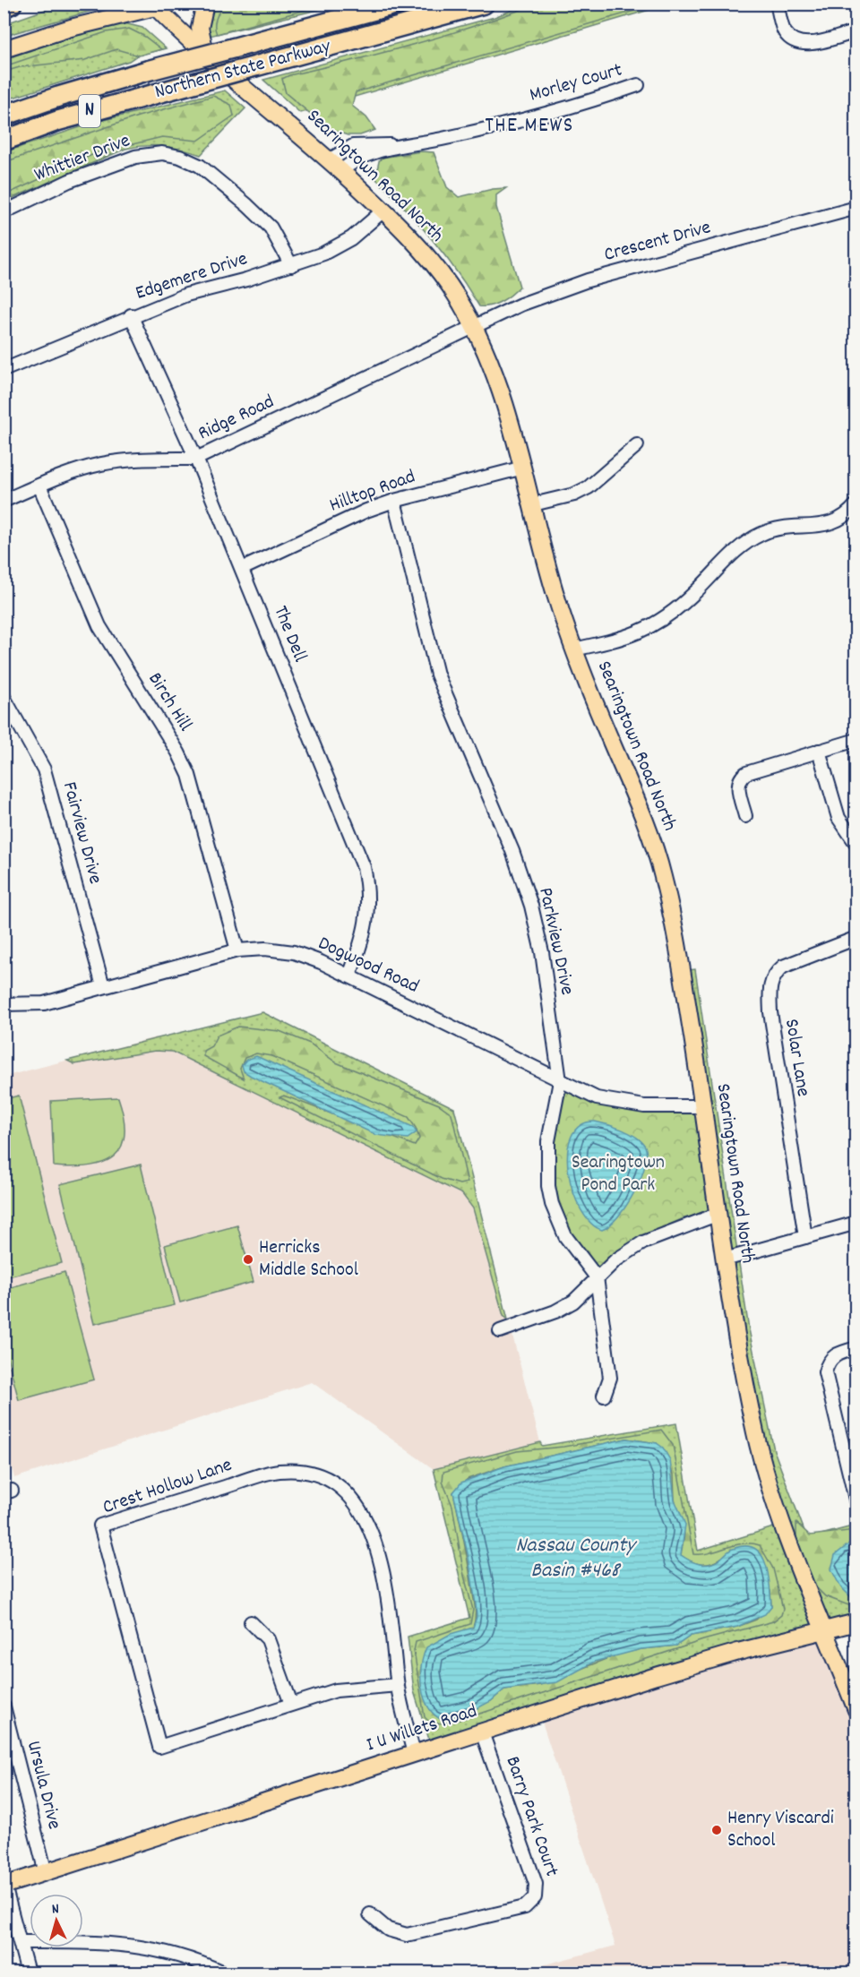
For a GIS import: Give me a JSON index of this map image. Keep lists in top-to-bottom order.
{
  "streets": {
    "highway": ["Northern State Parkway", "N"],
    "main road": ["Searingtown Road North", "I U Willets Road"],
    "street": [
      "Morley Court",
      "Whittier Drive",
      "Crescent Drive",
      "Edgemere Drive",
      "Ridge Road",
      "Hilltop Road",
      "The Dell",
      "Birch Hill",
      "Fairview Drive",
      "Parkview Drive",
      "Dogwood Road",
      "Solar Lane",
      "Crest Hollow Lane",
      "Ursula Drive",
      "Barry Park Court"
    ]
  },
  "crossings": [
    ["Morley Court", "Searingtown Road North"],
    ["Whittier Drive", "Edgemere Drive"],
    ["Searingtown Road North", "Crescent Drive"],
    ["Searingtown Road North", "Edgemere Drive"],
    ["Searingtown Road North", "Ridge Road"],
    ["Searingtown Road North", "Hilltop Road"],
    ["Searingtown Road North", "Dogwood Road"],
    ["Searingtown Road North", "I U Willets Road"],
    ["Crescent Drive", "Ridge Road"],
    ["Edgemere Drive", "The Dell"],
    ["Ridge Road", "The Dell"],
    ["Ridge Road", "Birch Hill"],
    ["Hilltop Road", "The Dell"],
    ["Hilltop Road", "Parkview Drive"],
    ["The Dell", "Dogwood Road"],
    ["Birch Hill", "Dogwood Road"],
    ["Fairview Drive", "Dogwood Road"],
    ["Parkview Drive", "Dogwood Road"],
    ["Crest Hollow Lane", "I U Willets Road"],
    ["I U Willets Road", "Ursula Drive"],
    ["I U Willets Road", "Barry Park Court"]
  ],
  "districts": ["THE MEWS"],
  "water": ["Nassau County Basin #468"],
  "parks": ["Searingtown Pond Park"],
  "places": ["Herricks Middle School", "Henry Viscardi School"],
  "north": "top"
}
